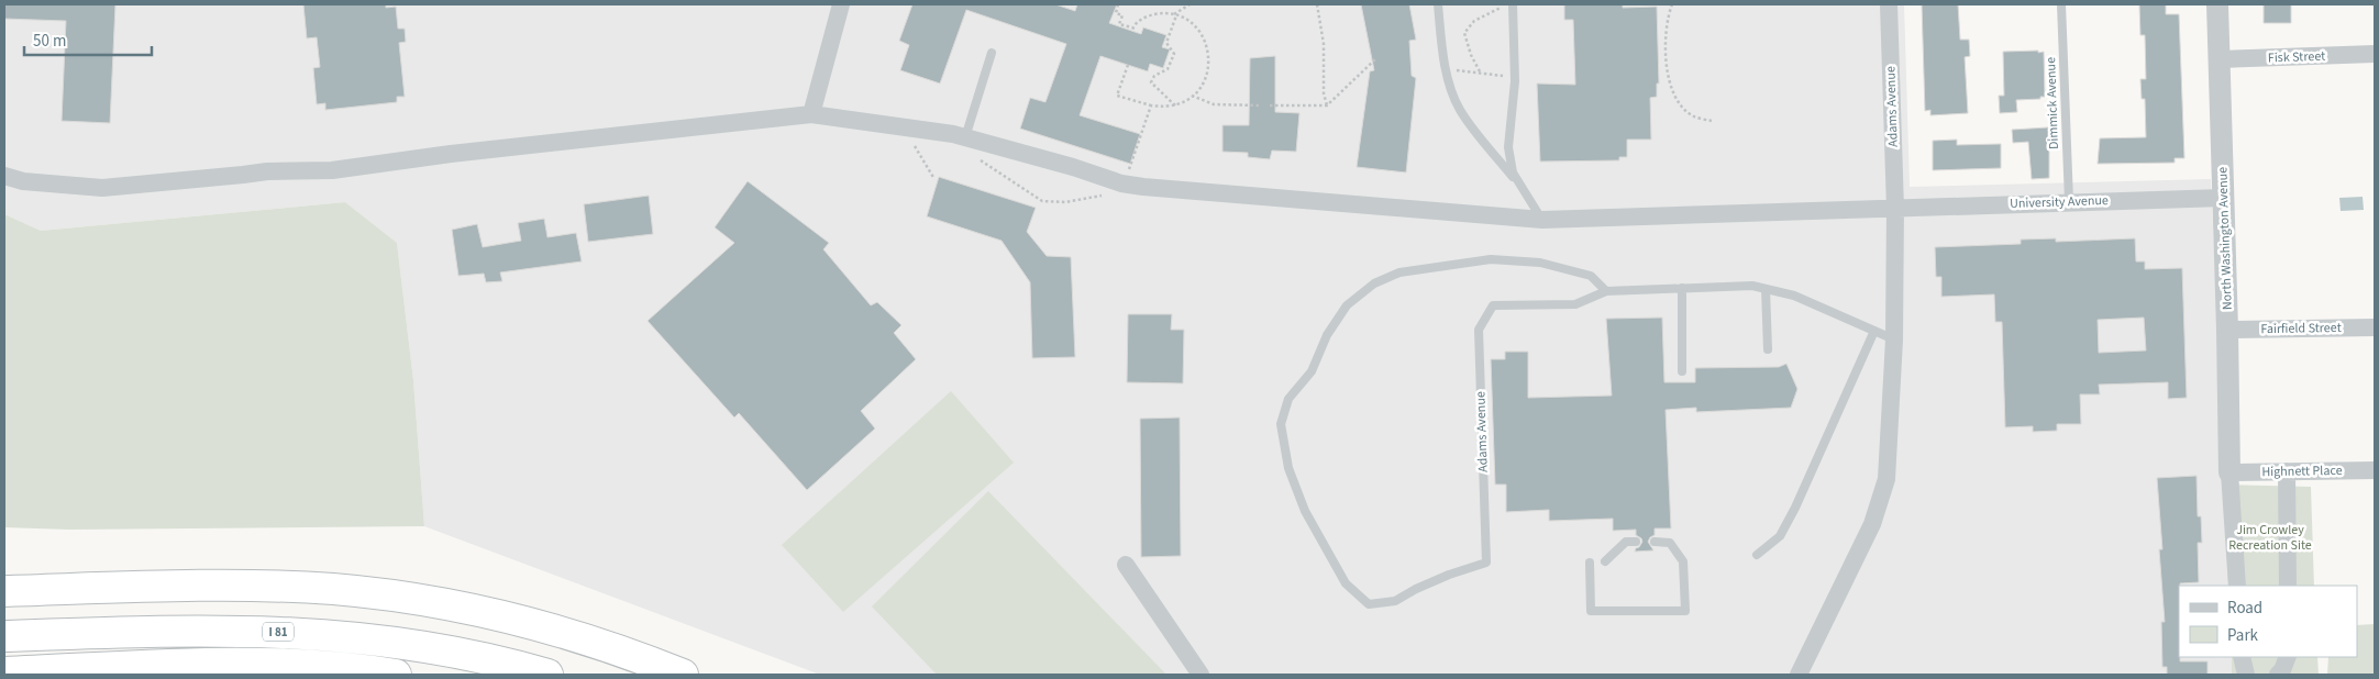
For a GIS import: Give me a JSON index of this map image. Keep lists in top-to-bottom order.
{
  "streets": {
    "highway": ["I 81"],
    "street": [
      "Fisk Street",
      "Adams Avenue",
      "University Avenue",
      "North Washington Avenue",
      "Fairfield Street",
      "Highnett Place"
    ],
    "lane": ["Dimmick Avenue"]
  },
  "crossings": [
    ["Fisk Street", "North Washington Avenue"],
    ["Dimmick Avenue", "University Avenue"],
    ["Adams Avenue", "University Avenue"],
    ["University Avenue", "North Washington Avenue"],
    ["North Washington Avenue", "Fairfield Street"],
    ["North Washington Avenue", "Highnett Place"]
  ],
  "parks": ["Jim Crowley Recreation Site"],
  "legend": ["Road", "Park"],
  "scale_bar": "50 m"
}
